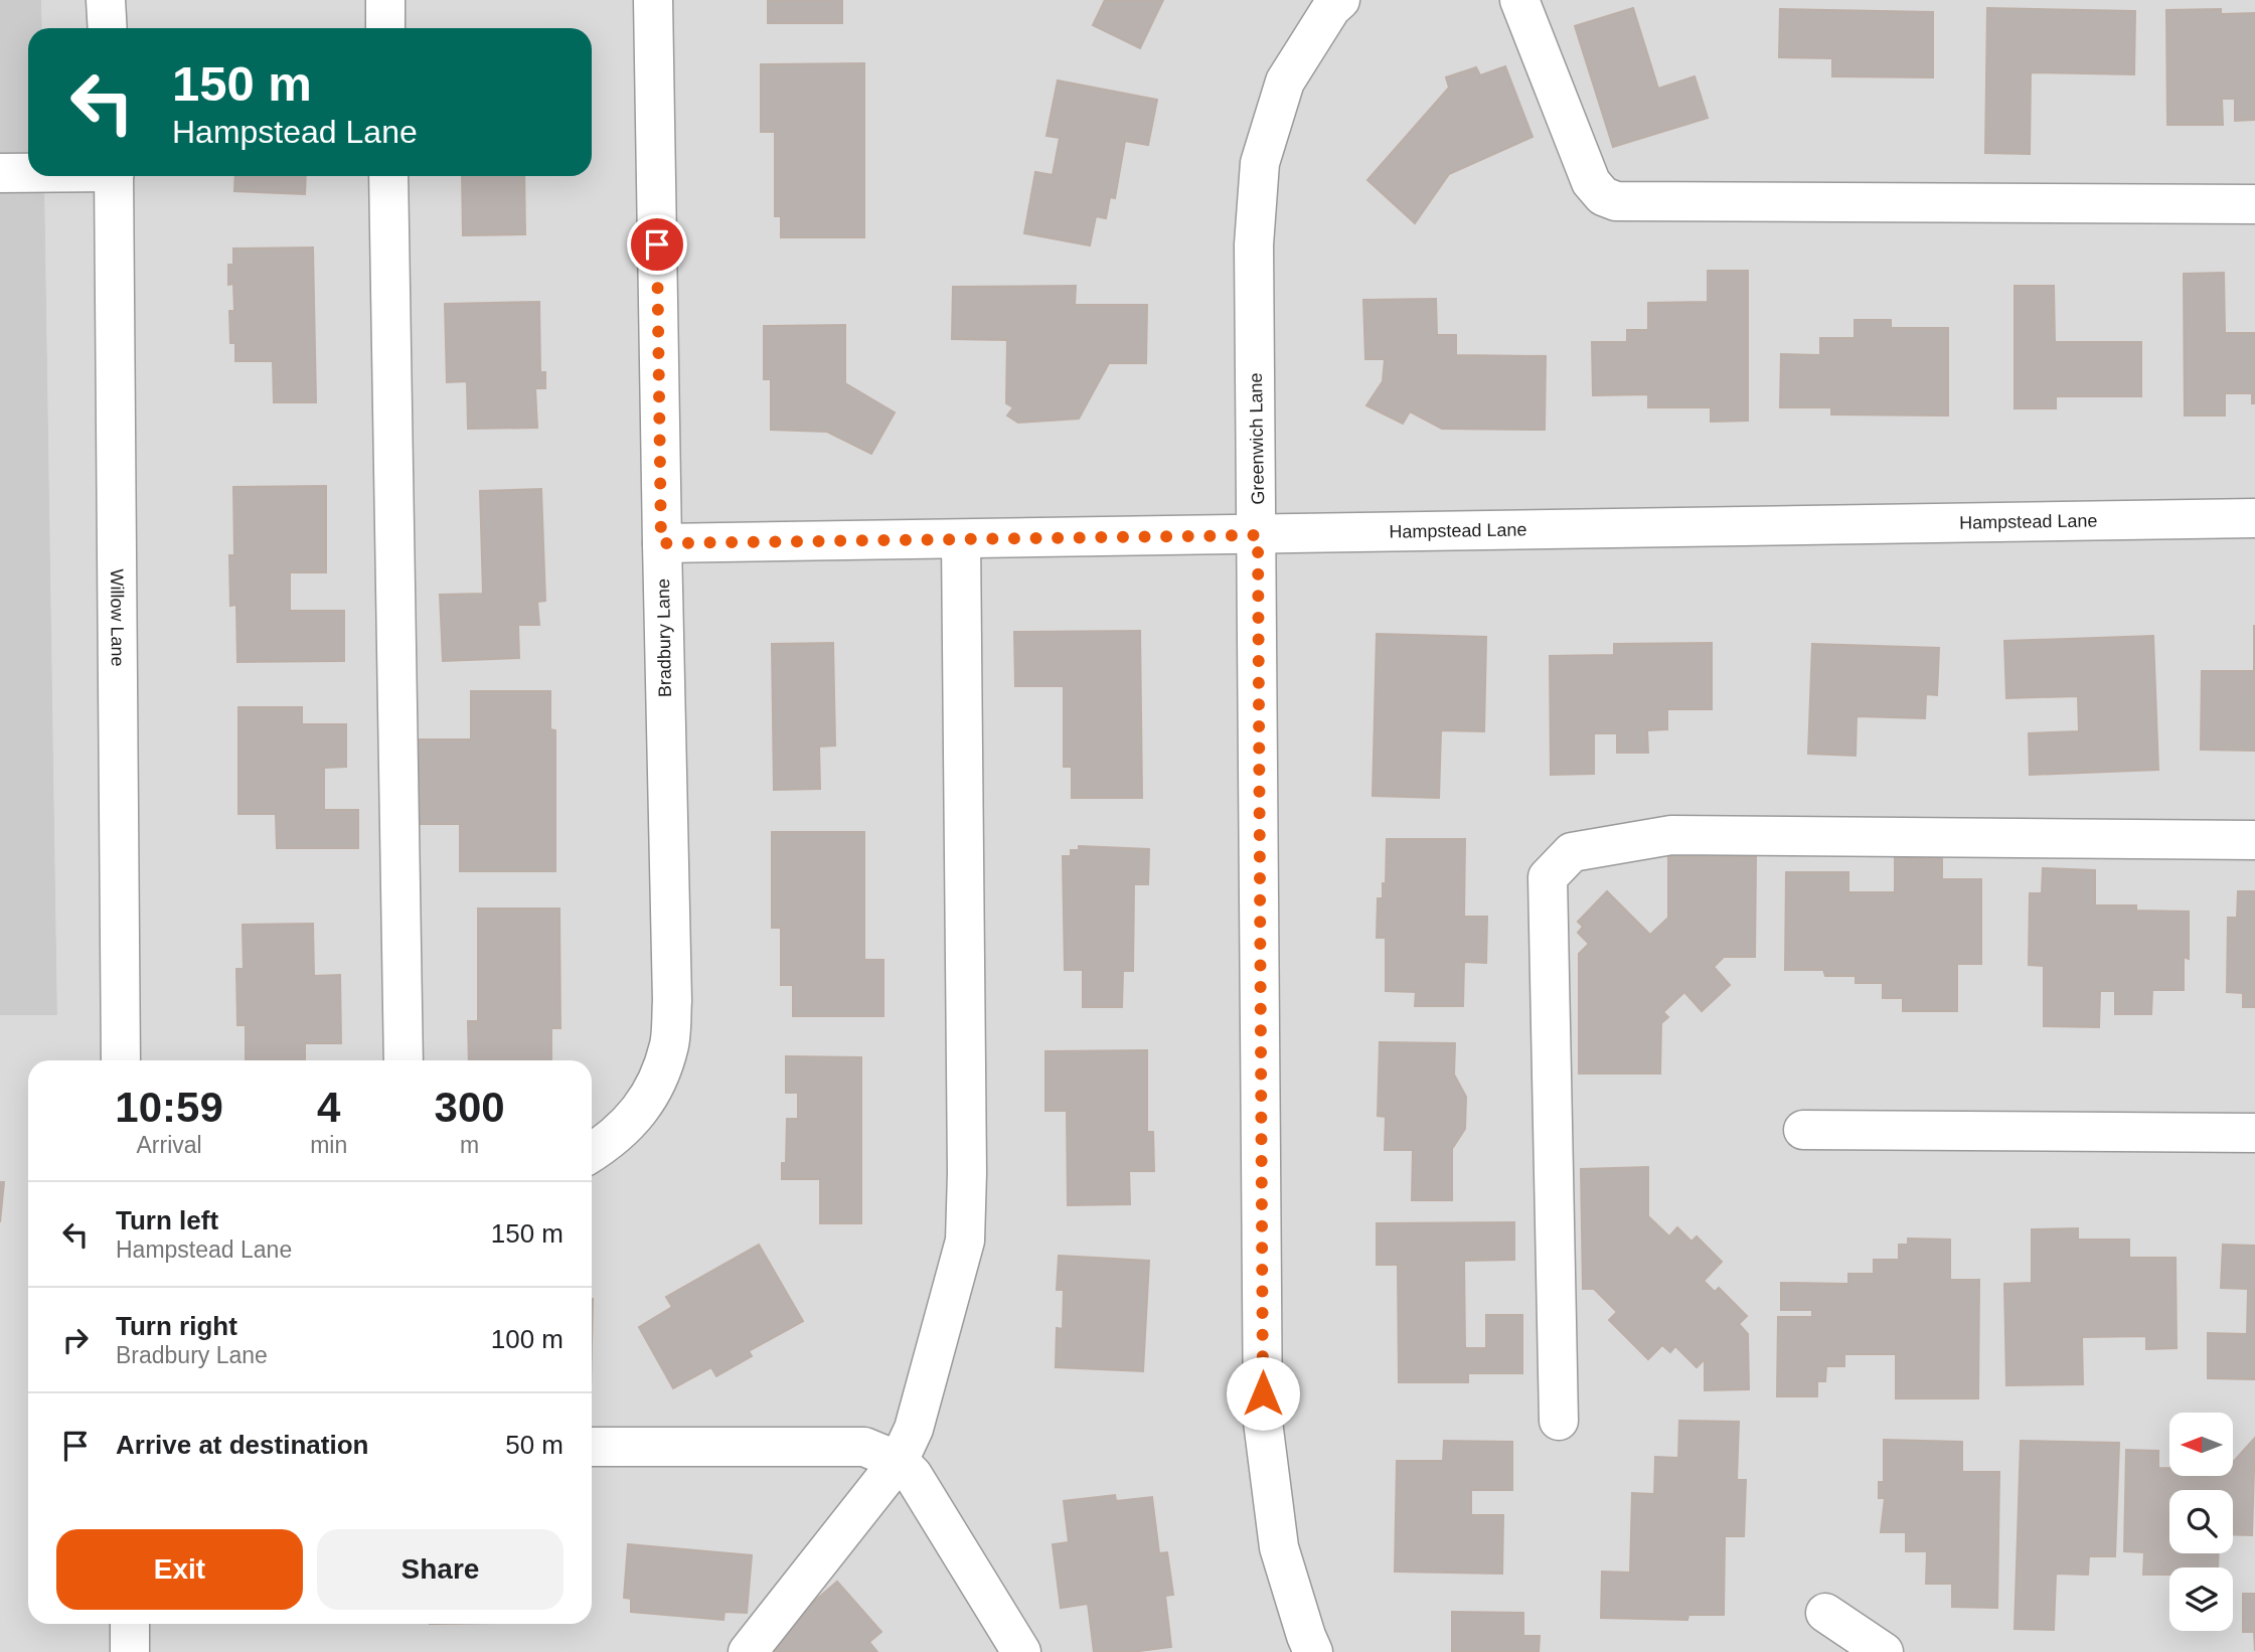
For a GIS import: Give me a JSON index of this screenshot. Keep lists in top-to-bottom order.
{
  "streets": {
    "street": [
      "Greenwich Lane",
      "Hampstead Lane",
      "Willow Lane",
      "Bradbury Lane"
    ]
  },
  "crossings": [
    ["Greenwich Lane", "Hampstead Lane"],
    ["Hampstead Lane", "Bradbury Lane"]
  ],
  "north": "left",
  "page": {
    "turn": ["150 m", "Hampstead Lane"],
    "eta": [
      "10:59",
      "Arrival",
      "4",
      "min",
      "300",
      "m"
    ],
    "list": [
      {
        "name": "Turn left",
        "note": "Hampstead Lane",
        "value": "150 m"
      },
      {
        "name": "Turn right",
        "note": "Bradbury Lane",
        "value": "100 m"
      },
      {
        "name": "Arrive at destination",
        "value": "50 m"
      }
    ],
    "buttons": ["Exit", "Share"]
  }
}
